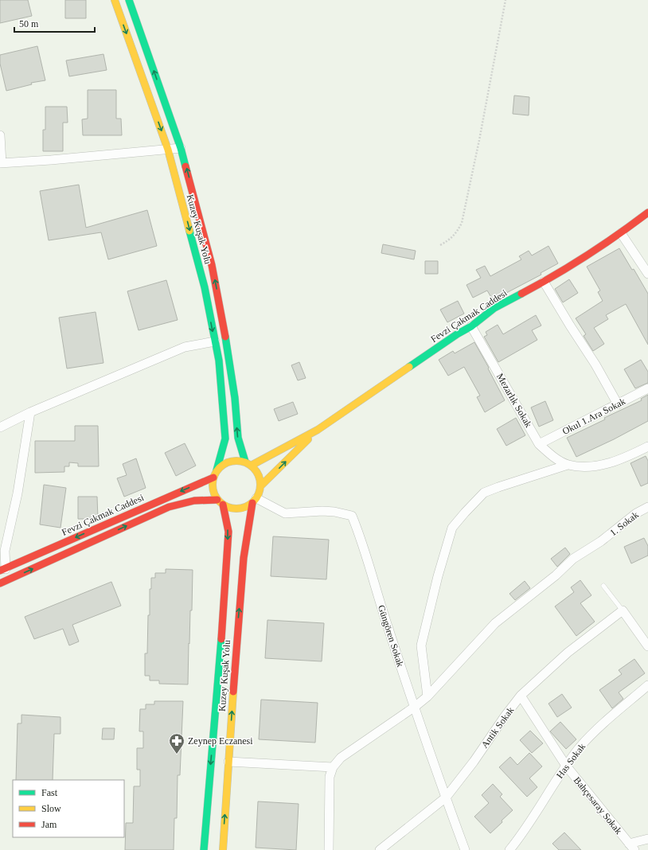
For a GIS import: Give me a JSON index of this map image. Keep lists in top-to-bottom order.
{
  "streets": {
    "main road": ["Kuzey Kuşak Yolu", "Fevzi Çakmak Caddesi"],
    "street": [
      "Mezarlık Sokak",
      "Okul 1.Ara Sokak",
      "1. Sokak",
      "Güngören Sokak",
      "Antik Sokak",
      "Has Sokak",
      "Bahçesaray Sokak"
    ]
  },
  "crossings": [
    ["Kuzey Kuşak Yolu", "Fevzi Çakmak Caddesi"],
    ["Kuzey Kuşak Yolu", "Güngören Sokak"],
    ["Fevzi Çakmak Caddesi", "Mezarlık Sokak"],
    ["Fevzi Çakmak Caddesi", "Güngören Sokak"],
    ["Mezarlık Sokak", "Okul 1.Ara Sokak"],
    ["1. Sokak", "Güngören Sokak"],
    ["Güngören Sokak", "Antik Sokak"],
    ["Antik Sokak", "Bahçesaray Sokak"],
    ["Has Sokak", "Bahçesaray Sokak"]
  ],
  "places": {
    "pharmacy": ["Zeynep Eczanesi"]
  },
  "legend": ["Fast", "Slow", "Jam"],
  "scale_bar": "50 m"
}
